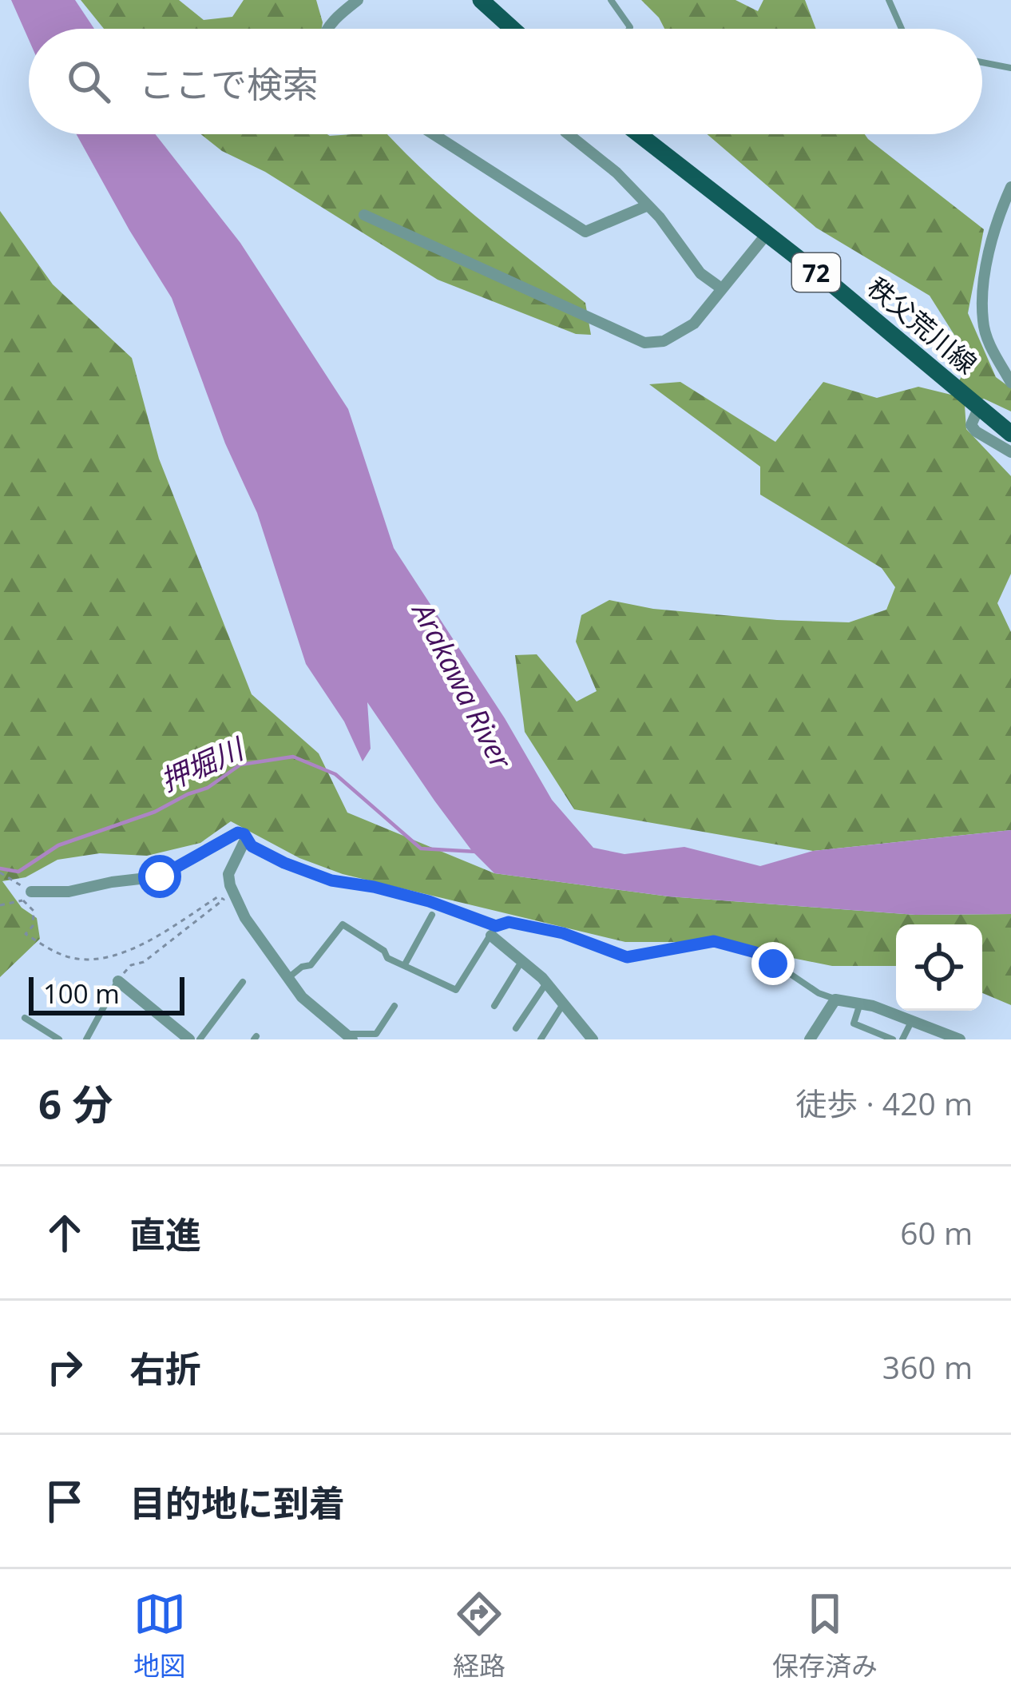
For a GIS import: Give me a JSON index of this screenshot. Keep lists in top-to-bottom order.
{
  "streets": {
    "main road": ["72", "秩父荒川線"]
  },
  "water": ["Arakawa River", "押堀川"],
  "scale_bar": "100 m",
  "page": {
    "search": "ここで検索",
    "scale": "100 m",
    "heading": ["6 分", "徒歩 · 420 m"],
    "list": [
      ["直進", "60 m"],
      ["右折", "360 m"],
      "目的地に到着"
    ],
    "nav": ["地図", "経路", "保存済み"]
  }
}
